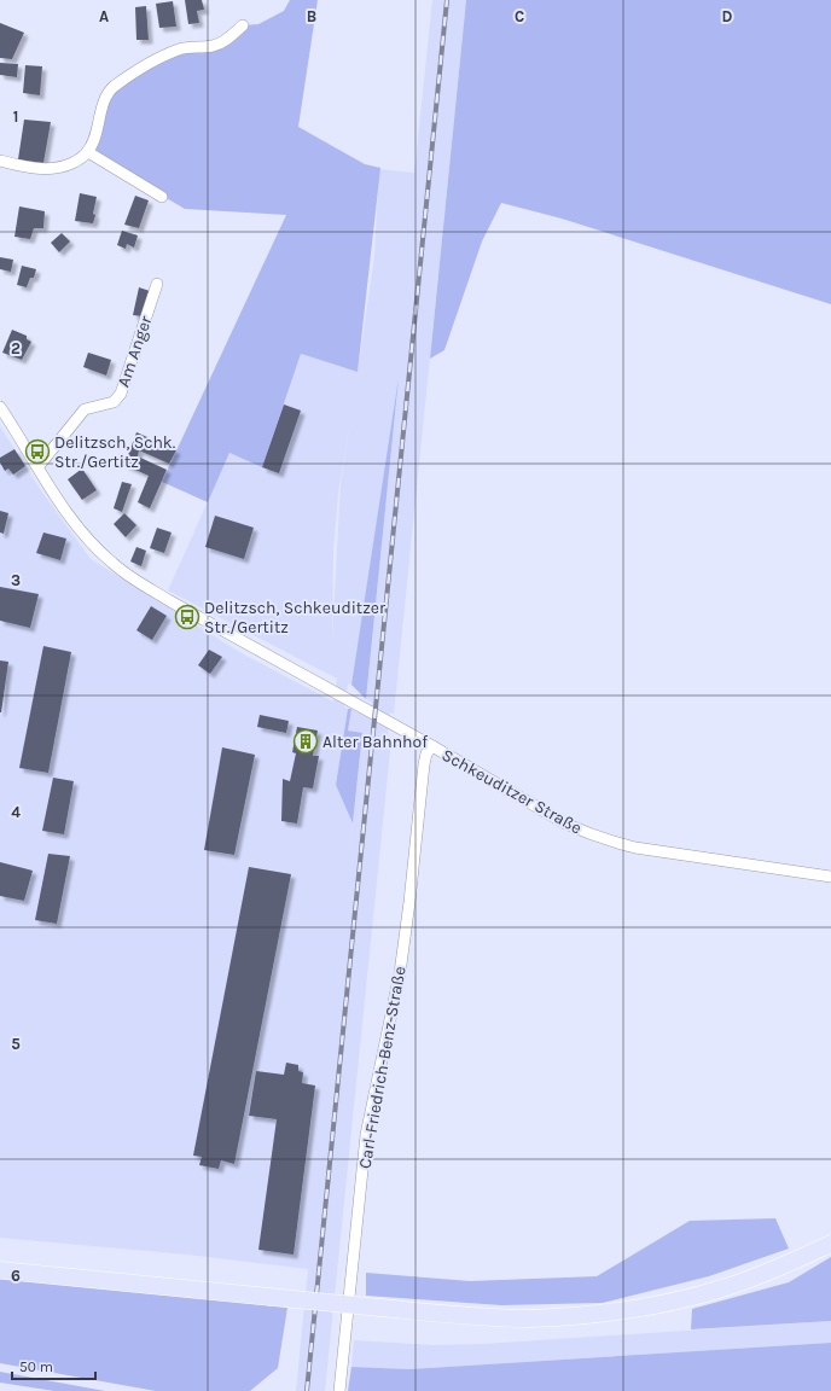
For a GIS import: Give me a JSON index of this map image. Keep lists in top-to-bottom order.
{
  "streets": {
    "street": ["Am Anger", "Schkeuditzer Straße", "Carl-Friedrich-Benz-Straße"]
  },
  "crossings": [
    ["Am Anger", "Schkeuditzer Straße"],
    ["Schkeuditzer Straße", "Carl-Friedrich-Benz-Straße"]
  ],
  "places": {
    "bus stop": ["Delitzsch, Schk. Str./Gertitz", "Delitzsch, Schkeuditzer Str./Gertitz"],
    "building": ["Alter Bahnhof"]
  },
  "scale_bar": "50 m",
  "grid": {
    "columns": [
      "A",
      "B",
      "C",
      "D"
    ],
    "rows": [
      "1",
      "2",
      "3",
      "4",
      "5",
      "6"
    ]
  }
}
